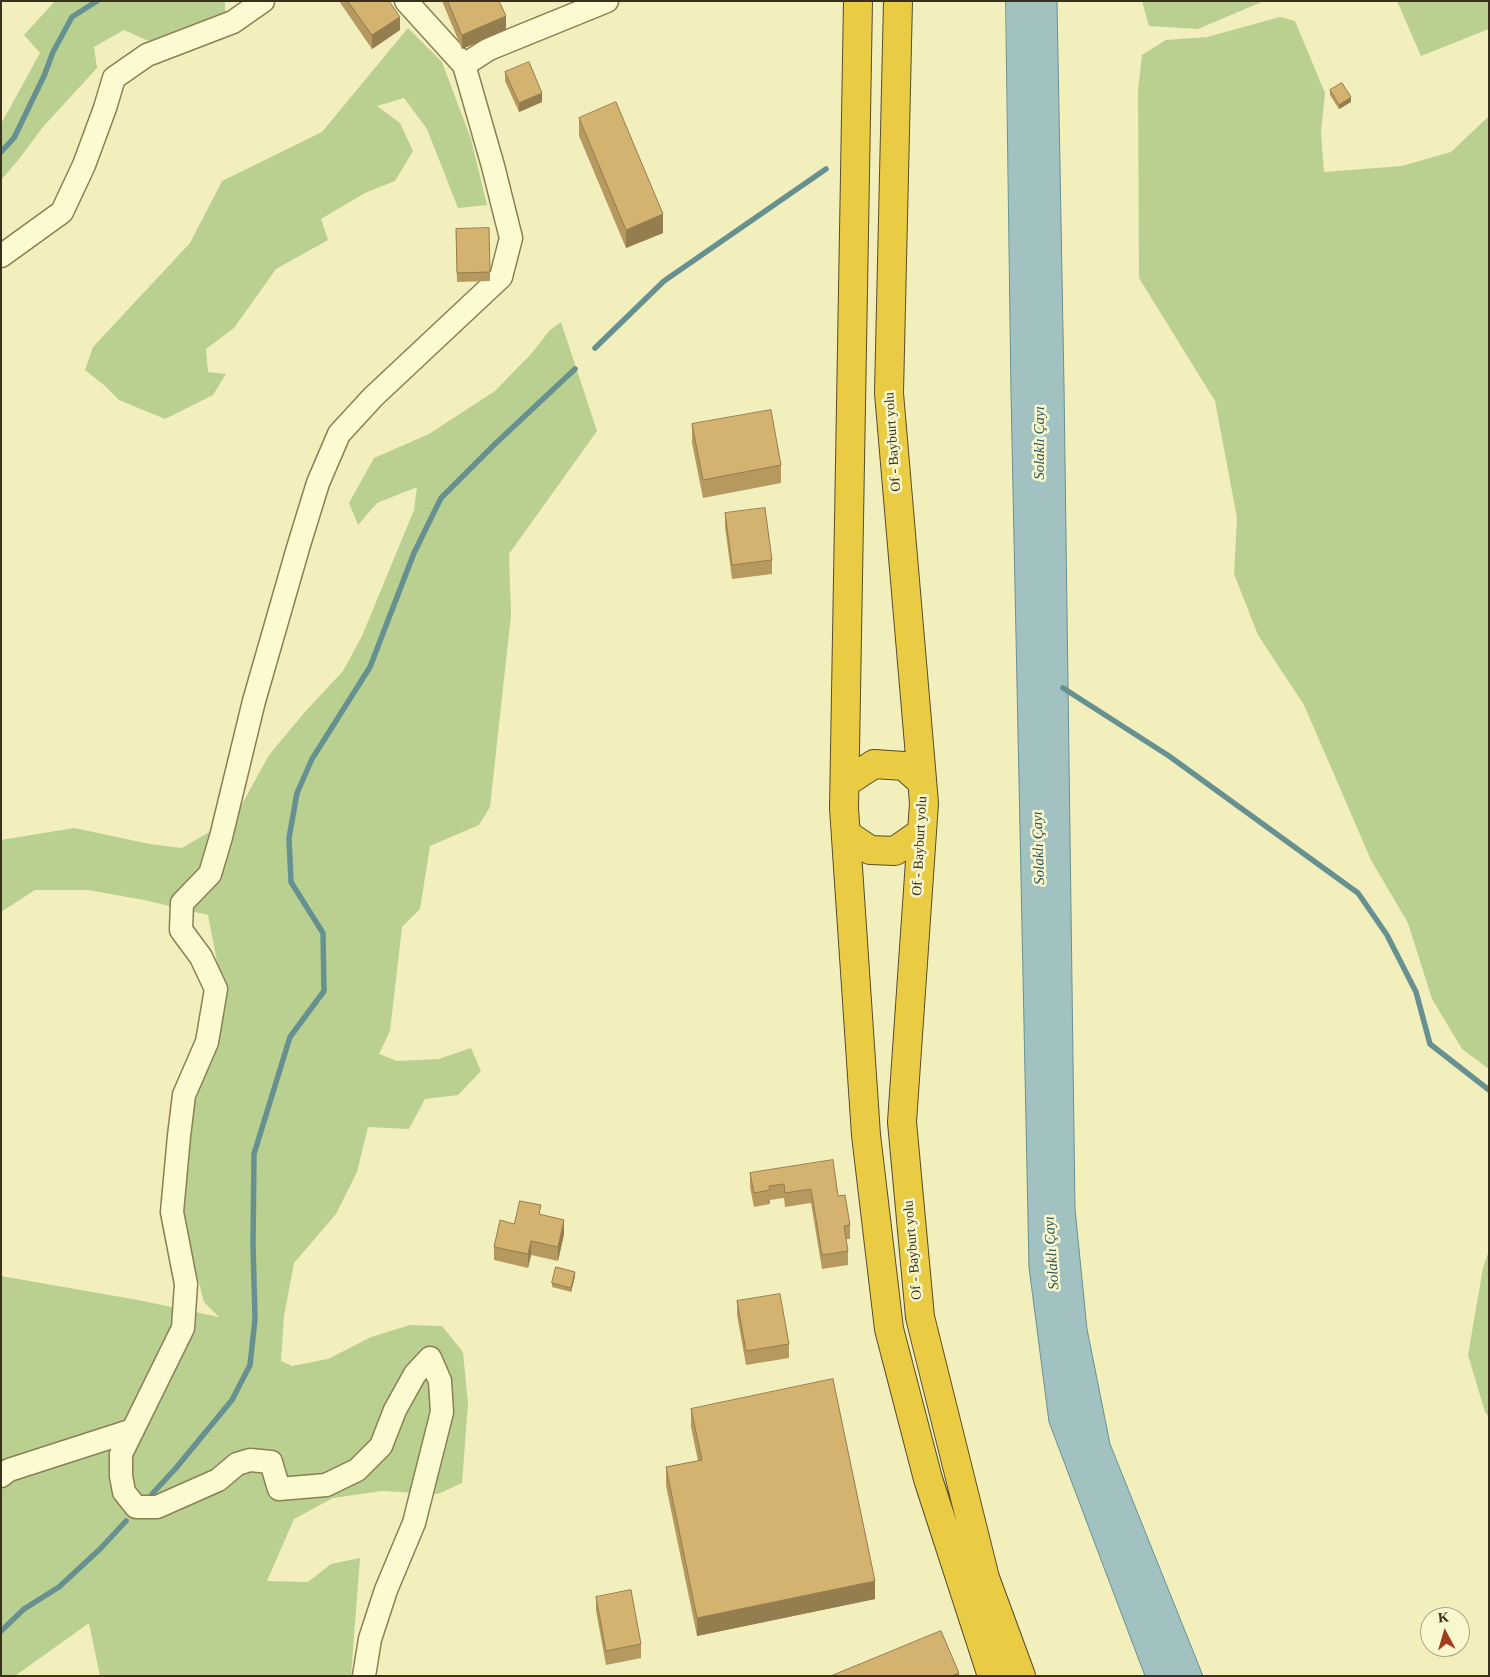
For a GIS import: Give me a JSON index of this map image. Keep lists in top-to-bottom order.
{
  "streets": {
    "highway": ["Of - Bayburt yolu"]
  },
  "water": ["Solaklı Çayı"],
  "north": "top"
}
